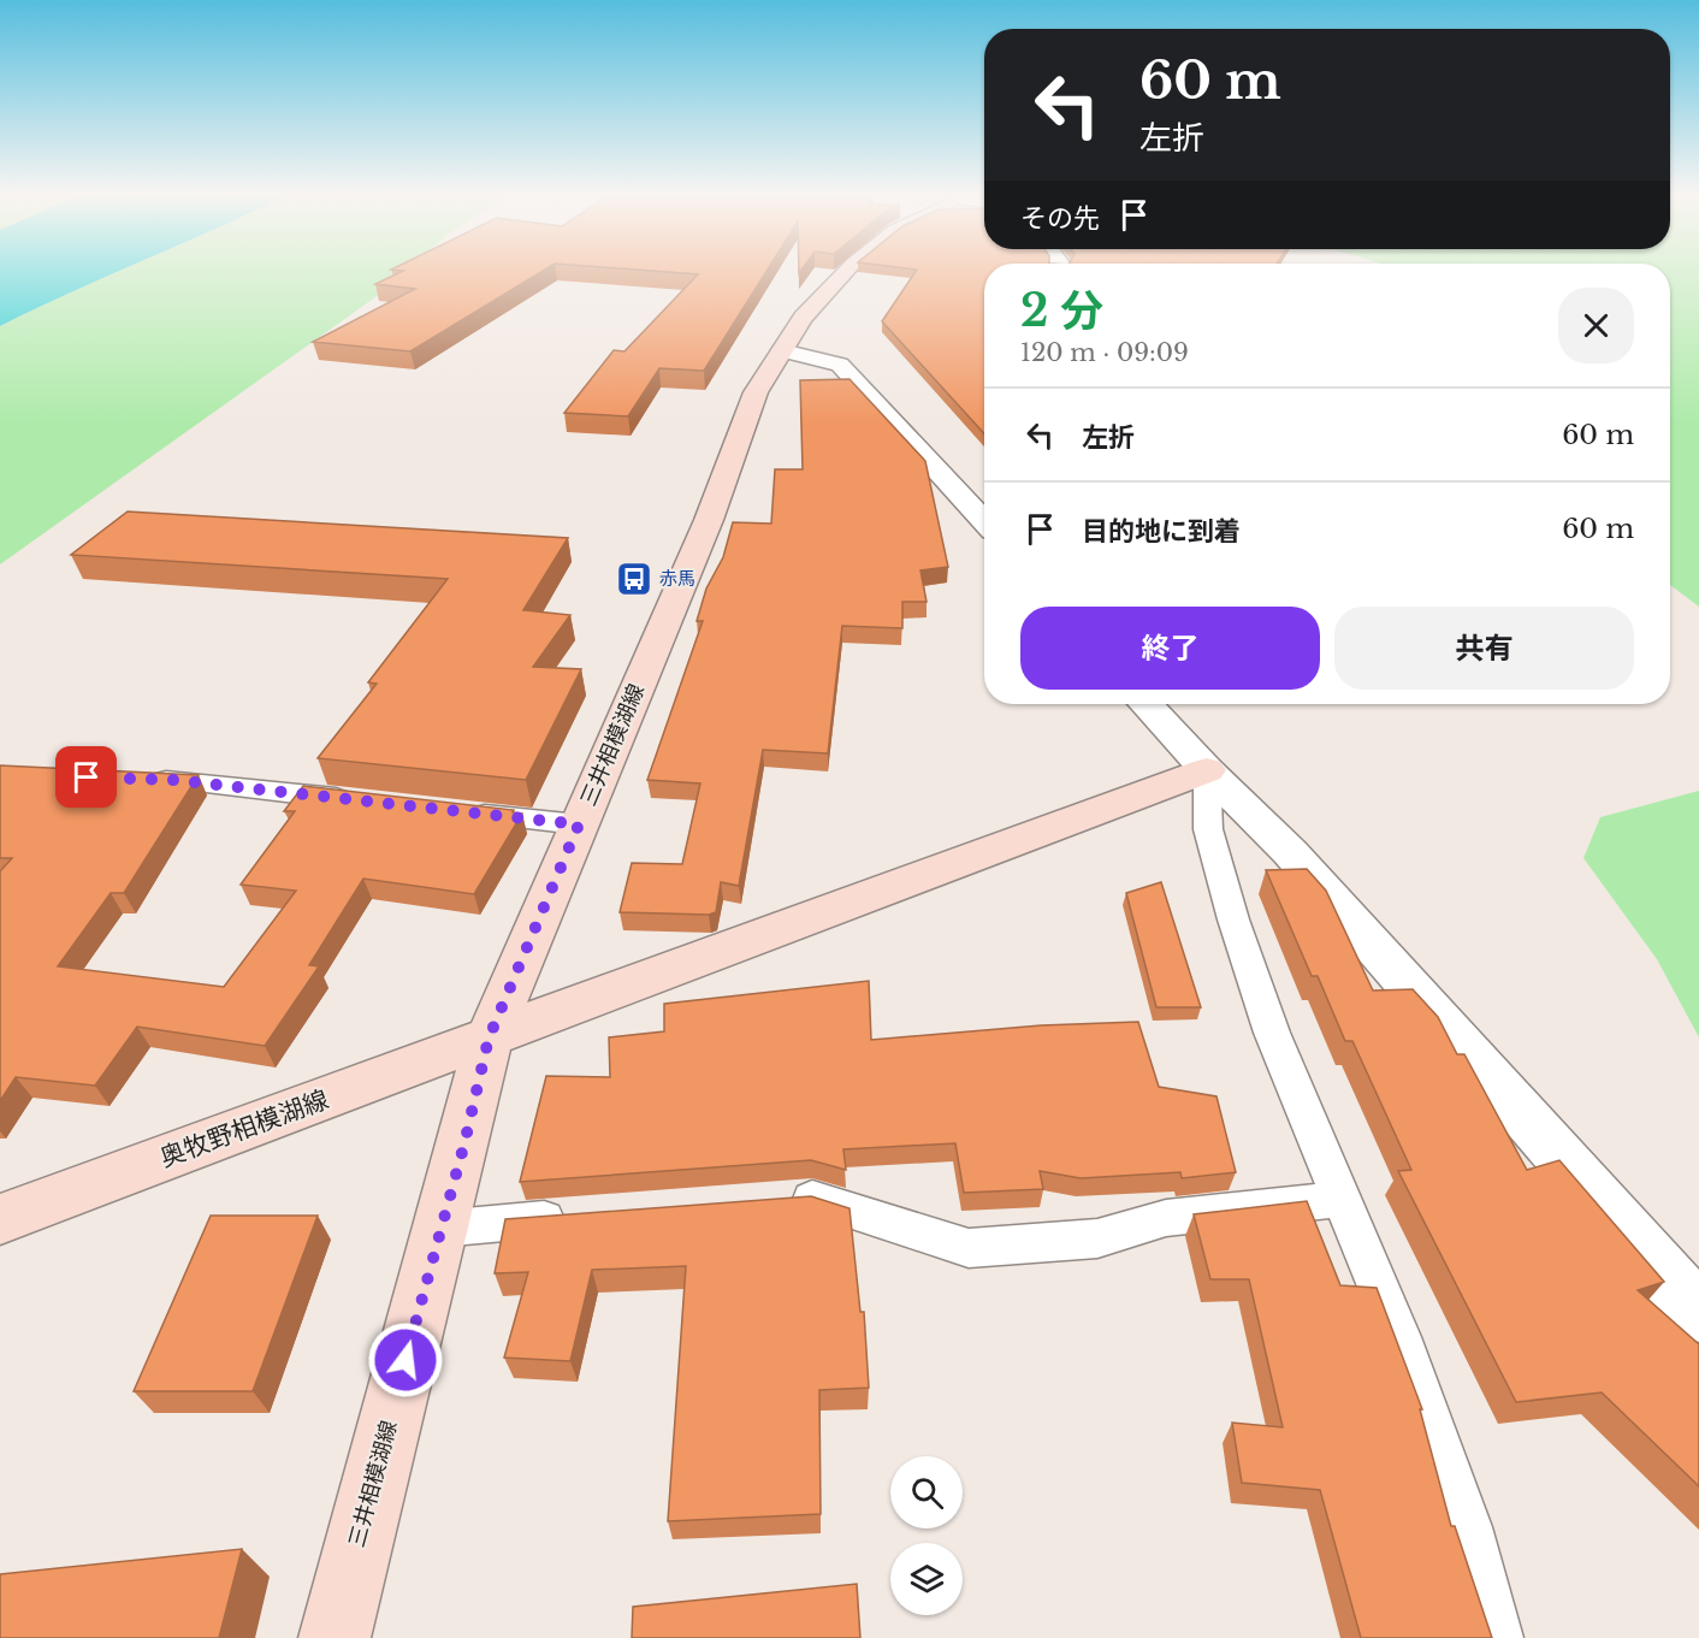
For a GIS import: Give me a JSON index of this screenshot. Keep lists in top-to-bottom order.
{
  "streets": {
    "main road": ["三井相模湖線", "奥牧野相模湖線"]
  },
  "crossings": [
    ["三井相模湖線", "奥牧野相模湖線"]
  ],
  "places": {
    "bus stop": ["赤馬"]
  },
  "page": {
    "turn": ["60 m", "左折"],
    "then": "その先",
    "heading": ["2 分", "120 m · 09:09"],
    "list": [
      {
        "name": "左折",
        "value": "60 m"
      },
      {
        "name": "目的地に到着",
        "value": "60 m"
      }
    ],
    "buttons": ["終了", "共有"]
  }
}
